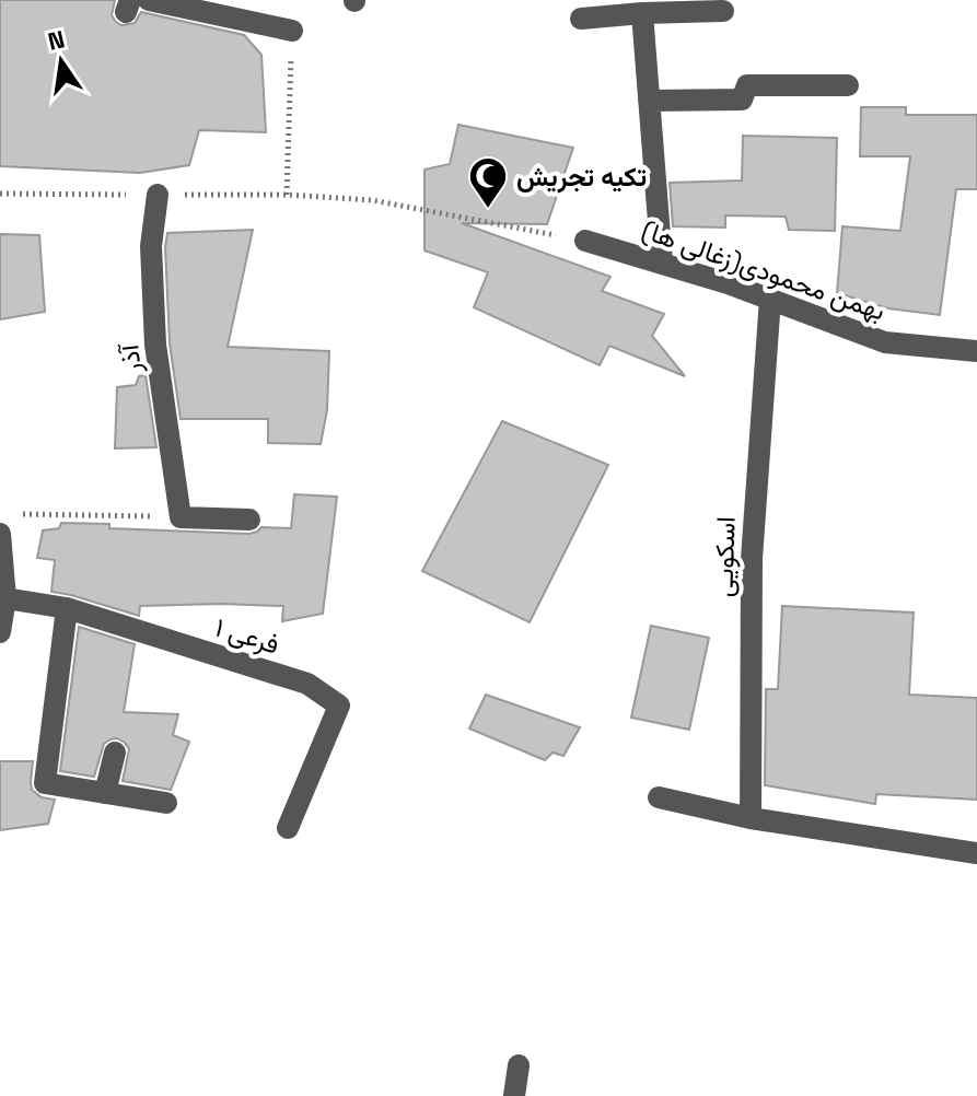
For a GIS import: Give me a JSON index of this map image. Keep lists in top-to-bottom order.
{
  "streets": {
    "street": [
      "بهمن محمودی(زغالی ها)",
      "آذر",
      "اسکویی",
      "فرعی ۱"
    ]
  },
  "crossings": [
    ["بهمن محمودی(زغالی ها)", "اسکویی"]
  ],
  "places": {
    "mosque": ["تکیه تجریش"]
  },
  "north": "top"
}
